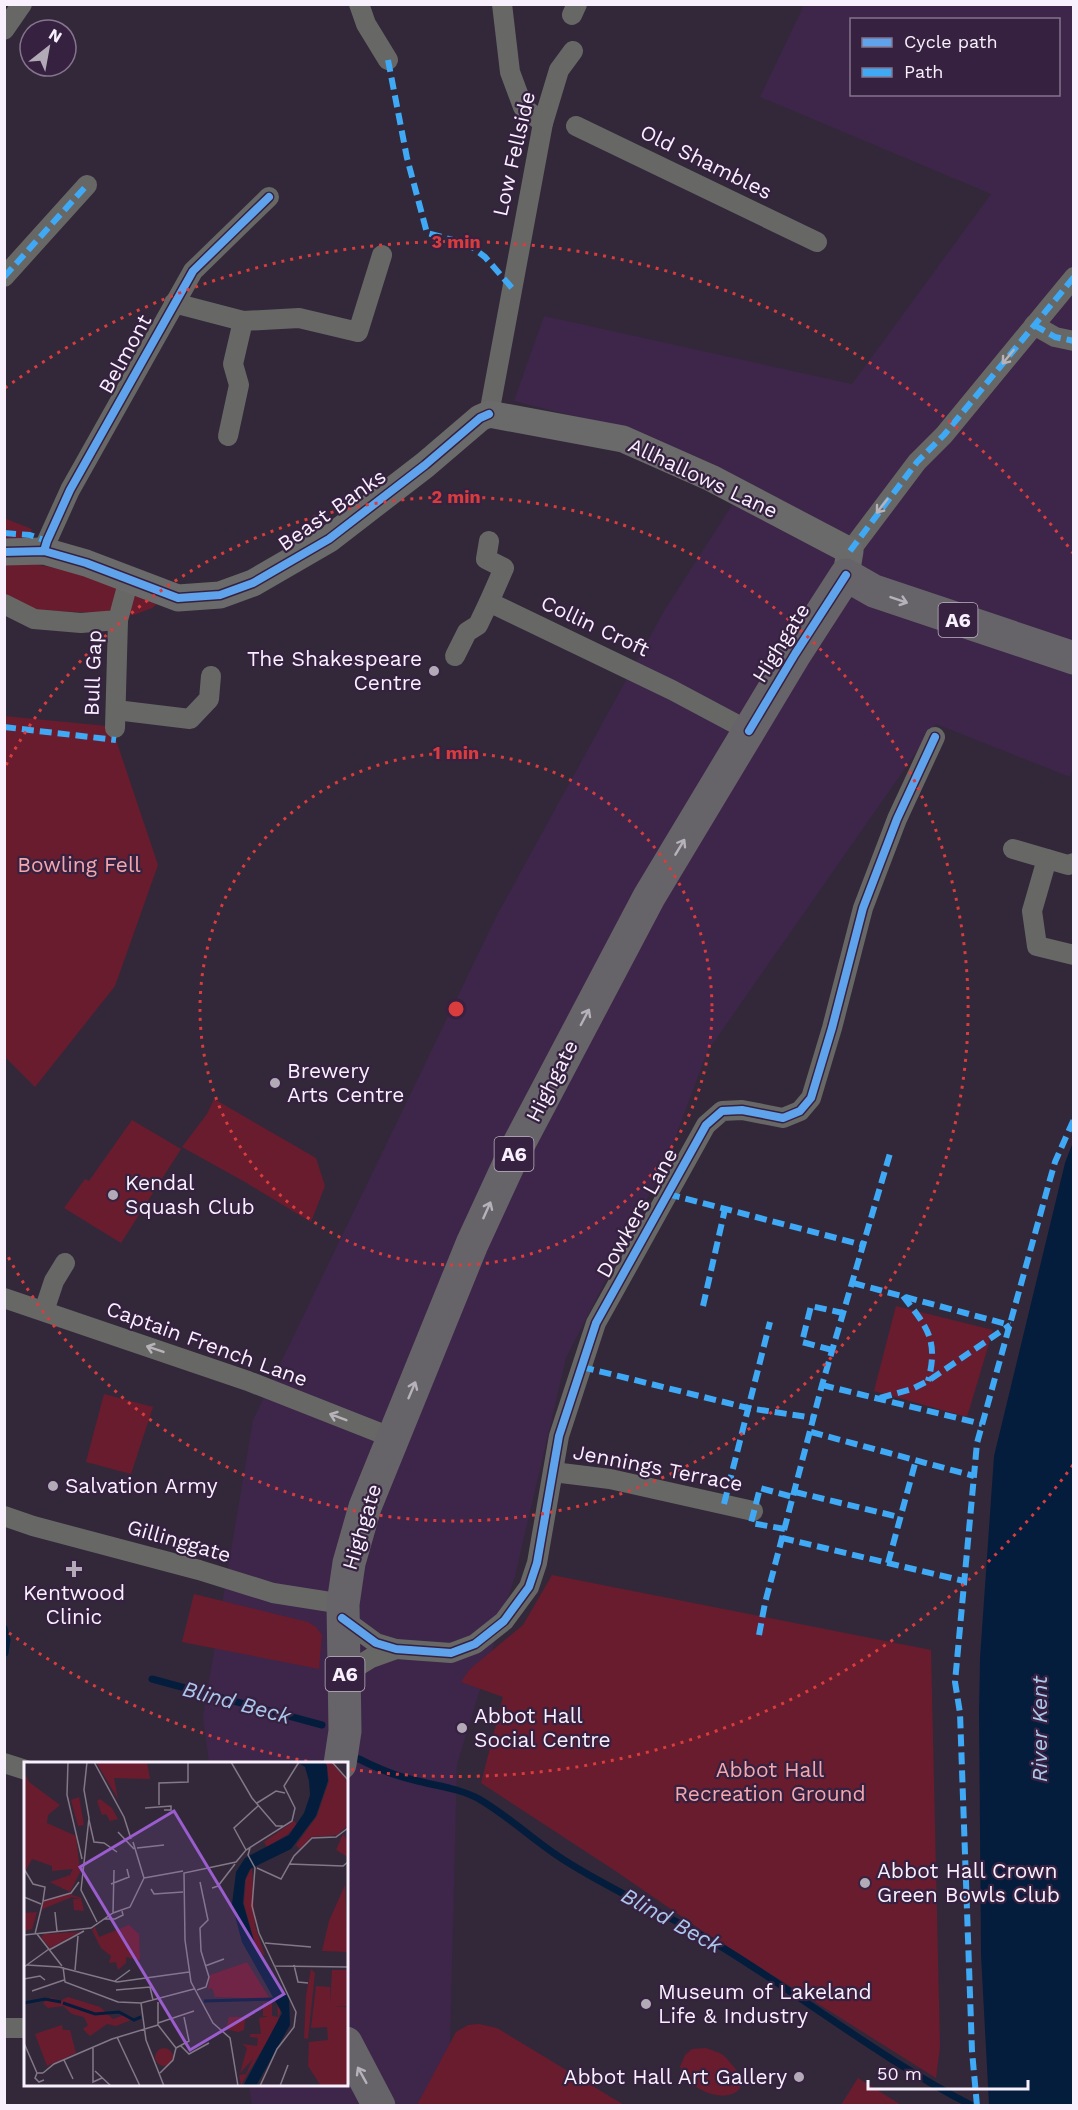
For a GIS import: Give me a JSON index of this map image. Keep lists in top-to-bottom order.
{
  "streets": {
    "highway": ["A6", "Highgate"],
    "street": [
      "Low Fellside",
      "Old Shambles",
      "Belmont",
      "Allhallows Lane",
      "Beast Banks",
      "Collin Croft",
      "Bull Gap",
      "Dowkers Lane",
      "Captain French Lane",
      "Jennings Terrace",
      "Gillinggate"
    ]
  },
  "crossings": [
    ["Low Fellside", "Allhallows Lane"],
    ["Low Fellside", "Beast Banks"],
    ["Belmont", "Beast Banks"],
    ["Allhallows Lane", "Beast Banks"],
    ["Allhallows Lane", "A6"],
    ["Allhallows Lane", "Highgate"],
    ["A6", "Highgate"],
    ["Collin Croft", "Highgate"],
    ["Highgate", "Dowkers Lane"],
    ["Highgate", "Captain French Lane"],
    ["Highgate", "Gillinggate"],
    ["Dowkers Lane", "Jennings Terrace"],
    ["Dowkers Lane", "Gillinggate"]
  ],
  "one_way": ["Captain French Lane"],
  "water": ["Blind Beck", "River Kent"],
  "parks": ["Bowling Fell", "Abbot Hall Recreation Ground"],
  "places": {
    "other": [
      "The Shakespeare Centre",
      "Brewery Arts Centre",
      "Kendal Squash Club",
      "Salvation Army",
      "Abbot Hall Social Centre",
      "Abbot Hall Crown Green Bowls Club",
      "Museum of Lakeland Life & Industry",
      "Abbot Hall Art Gallery"
    ],
    "health": ["Kentwood Clinic"]
  },
  "legend": ["Cycle path", "Path"],
  "scale_bar": "50 m",
  "north": "top right",
  "rings": ["3 min", "2 min", "1 min"]
}
